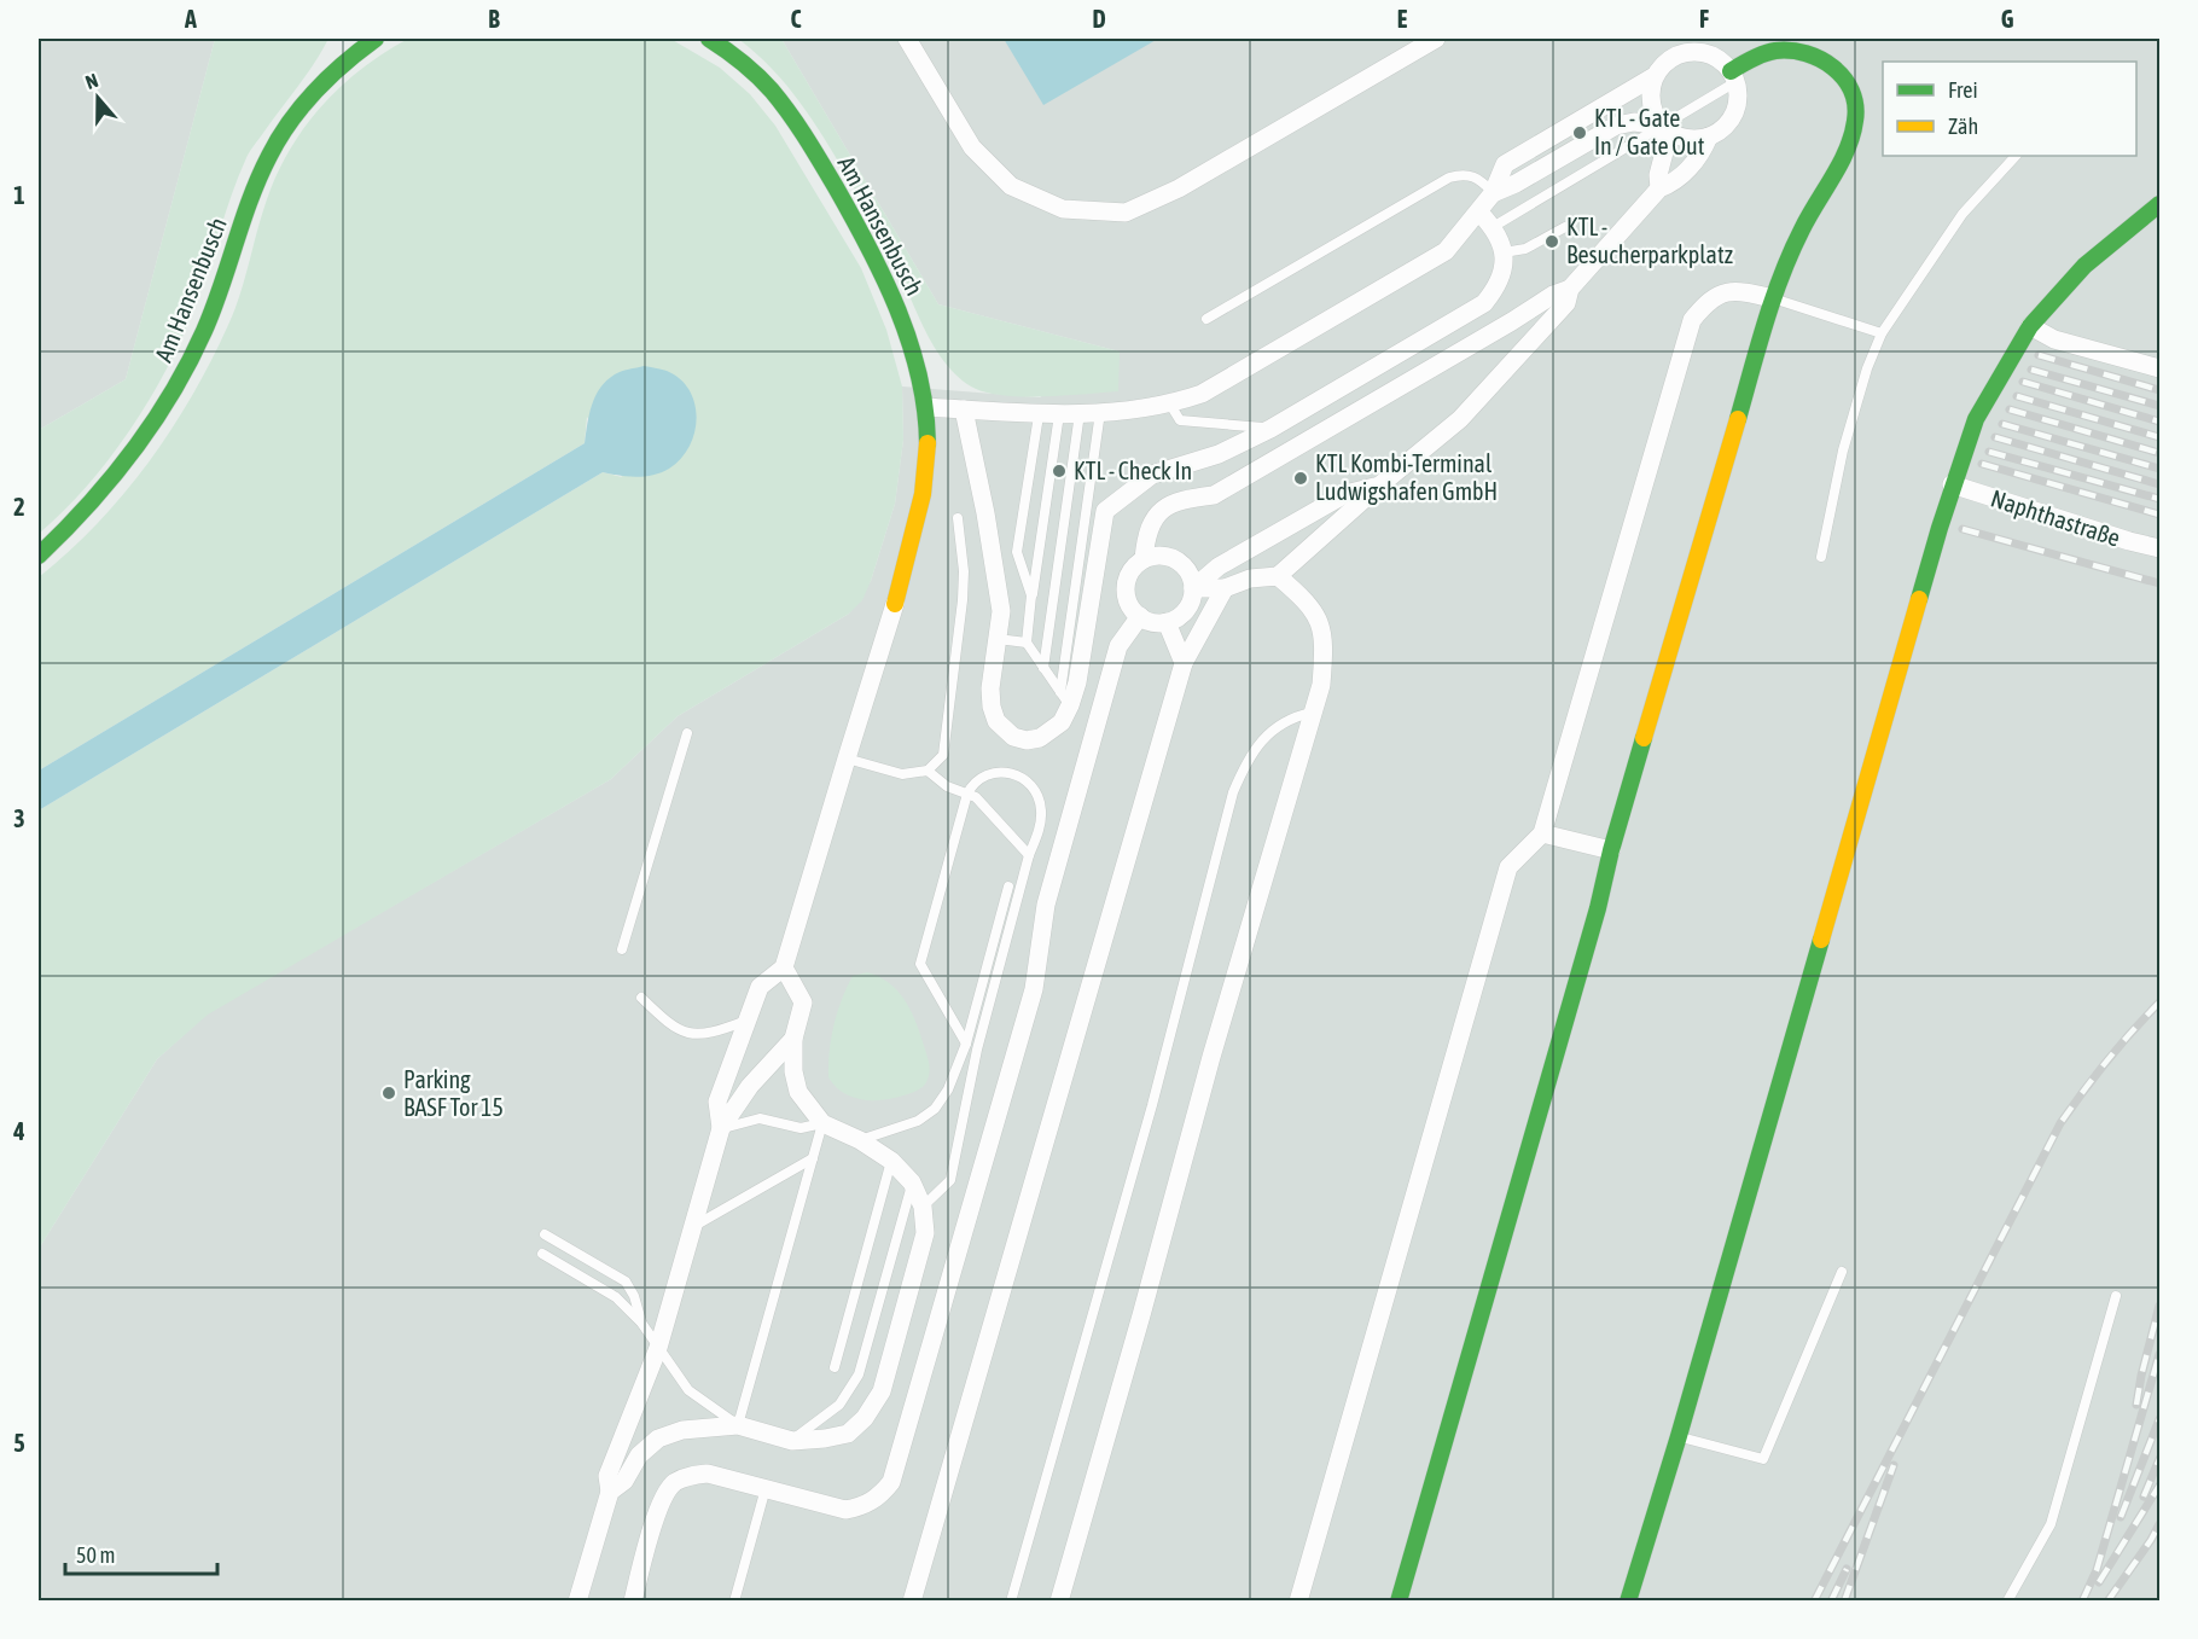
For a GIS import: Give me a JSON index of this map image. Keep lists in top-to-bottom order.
{
  "streets": {
    "street": ["Am Hansenbusch", "Naphthastraße"]
  },
  "places": [
    "KTL - Gate In / Gate Out",
    "KTL - Besucherparkplatz",
    "KTL - Check In",
    "KTL Kombi-Terminal Ludwigshafen GmbH",
    "Parking BASF Tor 15"
  ],
  "legend": ["Frei", "Zäh"],
  "scale_bar": "50 m",
  "north": "top",
  "grid": {
    "columns": [
      "A",
      "B",
      "C",
      "D",
      "E",
      "F",
      "G"
    ],
    "rows": [
      "1",
      "2",
      "3",
      "4",
      "5"
    ]
  }
}
